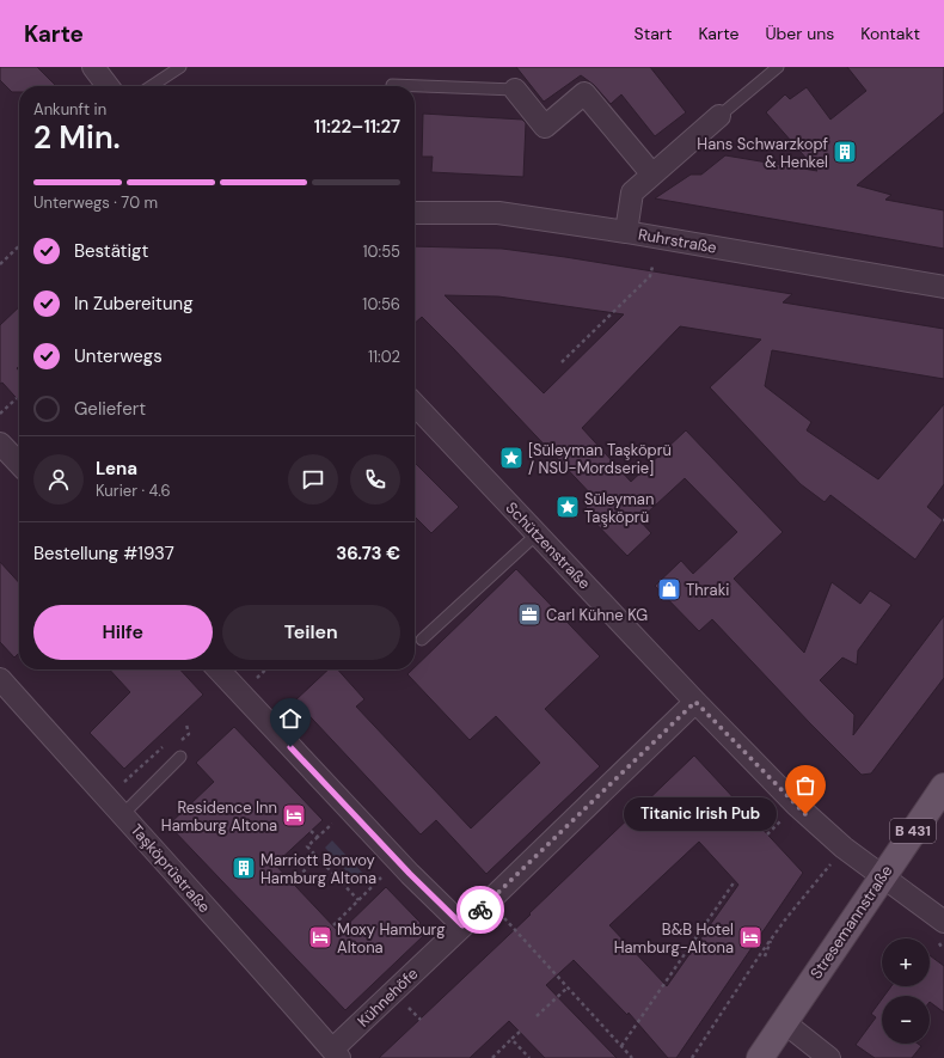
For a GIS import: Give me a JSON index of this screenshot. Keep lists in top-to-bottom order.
{
  "streets": {
    "main road": ["B 431", "Stresemannstraße"],
    "street": [
      "Ruhrstraße",
      "Schützenstraße",
      "Taşköprüstraße",
      "Kühnehöfe"
    ]
  },
  "crossings": [
    ["Schützenstraße", "Stresemannstraße"],
    ["Schützenstraße", "Kühnehöfe"],
    ["Taşköprüstraße", "Kühnehöfe"]
  ],
  "places": {
    "building": ["Hans Schwarzkopf & Henkel", "Marriott Bonvoy Hamburg Altona"],
    "place": ["[Süleyman Taşköprü / NSU-Mordserie]", "Süleyman Taşköprü"],
    "shop": ["Thraki"],
    "office": ["Carl Kühne KG"],
    "other": ["Titanic Irish Pub"],
    "hotel": ["Residence Inn Hamburg Altona", "Moxy Hamburg Altona", "B&B Hotel Hamburg-Altona"]
  },
  "page": {
    "header": "Karte",
    "nav": [
      "Start",
      "Karte",
      "Über uns",
      "Kontakt"
    ],
    "heading": ["2 Min.", "Ankunft in", "11:22–11:27"],
    "panel": [
      "Lena",
      "Kurier · 4.6",
      "Bestellung #1937",
      "36.73 €"
    ],
    "bar": "Unterwegs · 70 m",
    "list": [
      ["Bestätigt", "10:55"],
      ["In Zubereitung", "10:56"],
      ["Unterwegs", "11:02"],
      "Geliefert"
    ],
    "buttons": ["Hilfe", "Teilen"],
    "bubble": "Titanic Irish Pub",
    "map_buttons": ["+", "−"]
  }
}
